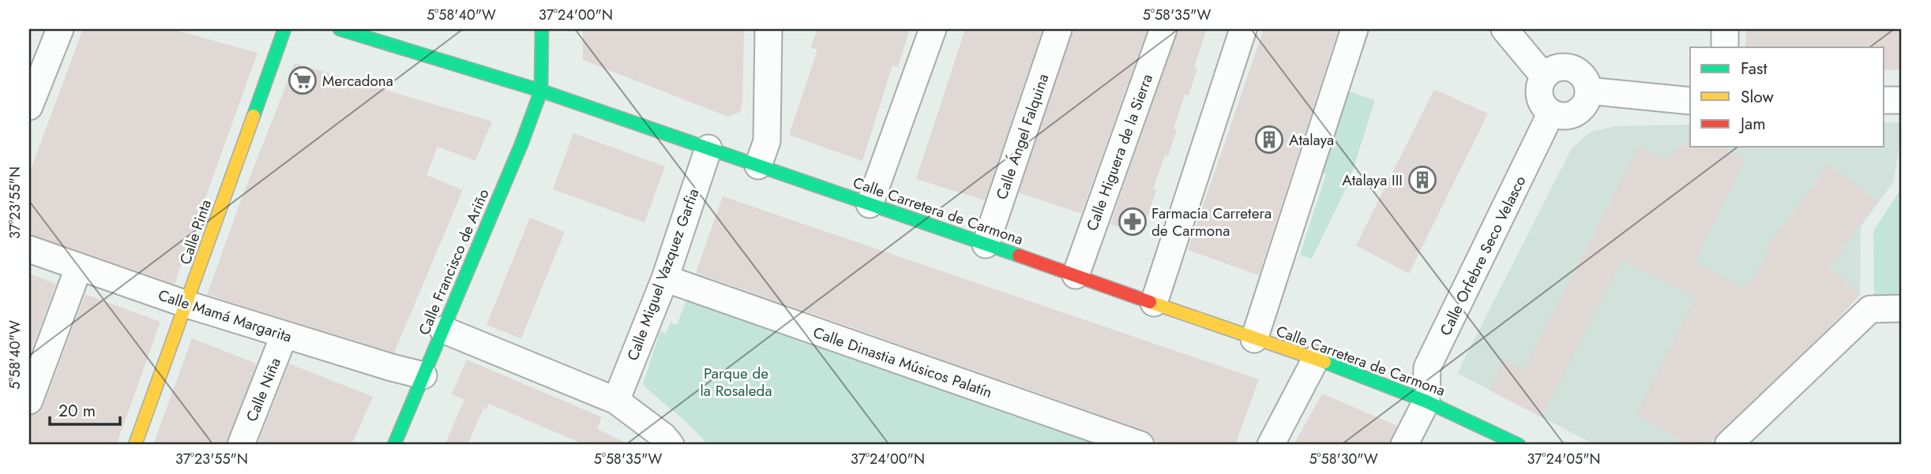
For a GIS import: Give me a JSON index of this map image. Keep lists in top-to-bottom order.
{
  "streets": {
    "main road": ["Calle Carretera de Carmona", "Calle Pinta", "Calle Francisco de Ariño"],
    "street": [
      "Calle Ángel Falquina",
      "Calle Higuera de la Sierra",
      "Calle Orfebre Seco Velasco",
      "Calle Miguel Vazquez Garfia",
      "Calle Mamá Margarita",
      "Calle Dinastia Músicos Palatín",
      "Calle Niña"
    ]
  },
  "crossings": [
    ["Calle Ángel Falquina", "Calle Carretera de Carmona"],
    ["Calle Higuera de la Sierra", "Calle Carretera de Carmona"],
    ["Calle Carretera de Carmona", "Calle Orfebre Seco Velasco"],
    ["Calle Carretera de Carmona", "Calle Francisco de Ariño"],
    ["Calle Carretera de Carmona", "Calle Miguel Vazquez Garfia"],
    ["Calle Pinta", "Calle Mamá Margarita"],
    ["Calle Francisco de Ariño", "Calle Mamá Margarita"],
    ["Calle Miguel Vazquez Garfia", "Calle Dinastia Músicos Palatín"],
    ["Calle Mamá Margarita", "Calle Niña"]
  ],
  "parks": ["Parque de la Rosaleda"],
  "places": {
    "supermarket": ["Mercadona"],
    "building": ["Atalaya", "Atalaya III"],
    "pharmacy": ["Farmacia Carretera de Carmona"]
  },
  "legend": ["Fast", "Slow", "Jam"],
  "scale_bar": "20 m",
  "coordinates": [
    "5°58'40\"W",
    "37°24'00\"N",
    "5°58'35\"W",
    "37°23'55\"N",
    "5°58'30\"W",
    "37°24'05\"N"
  ]
}
